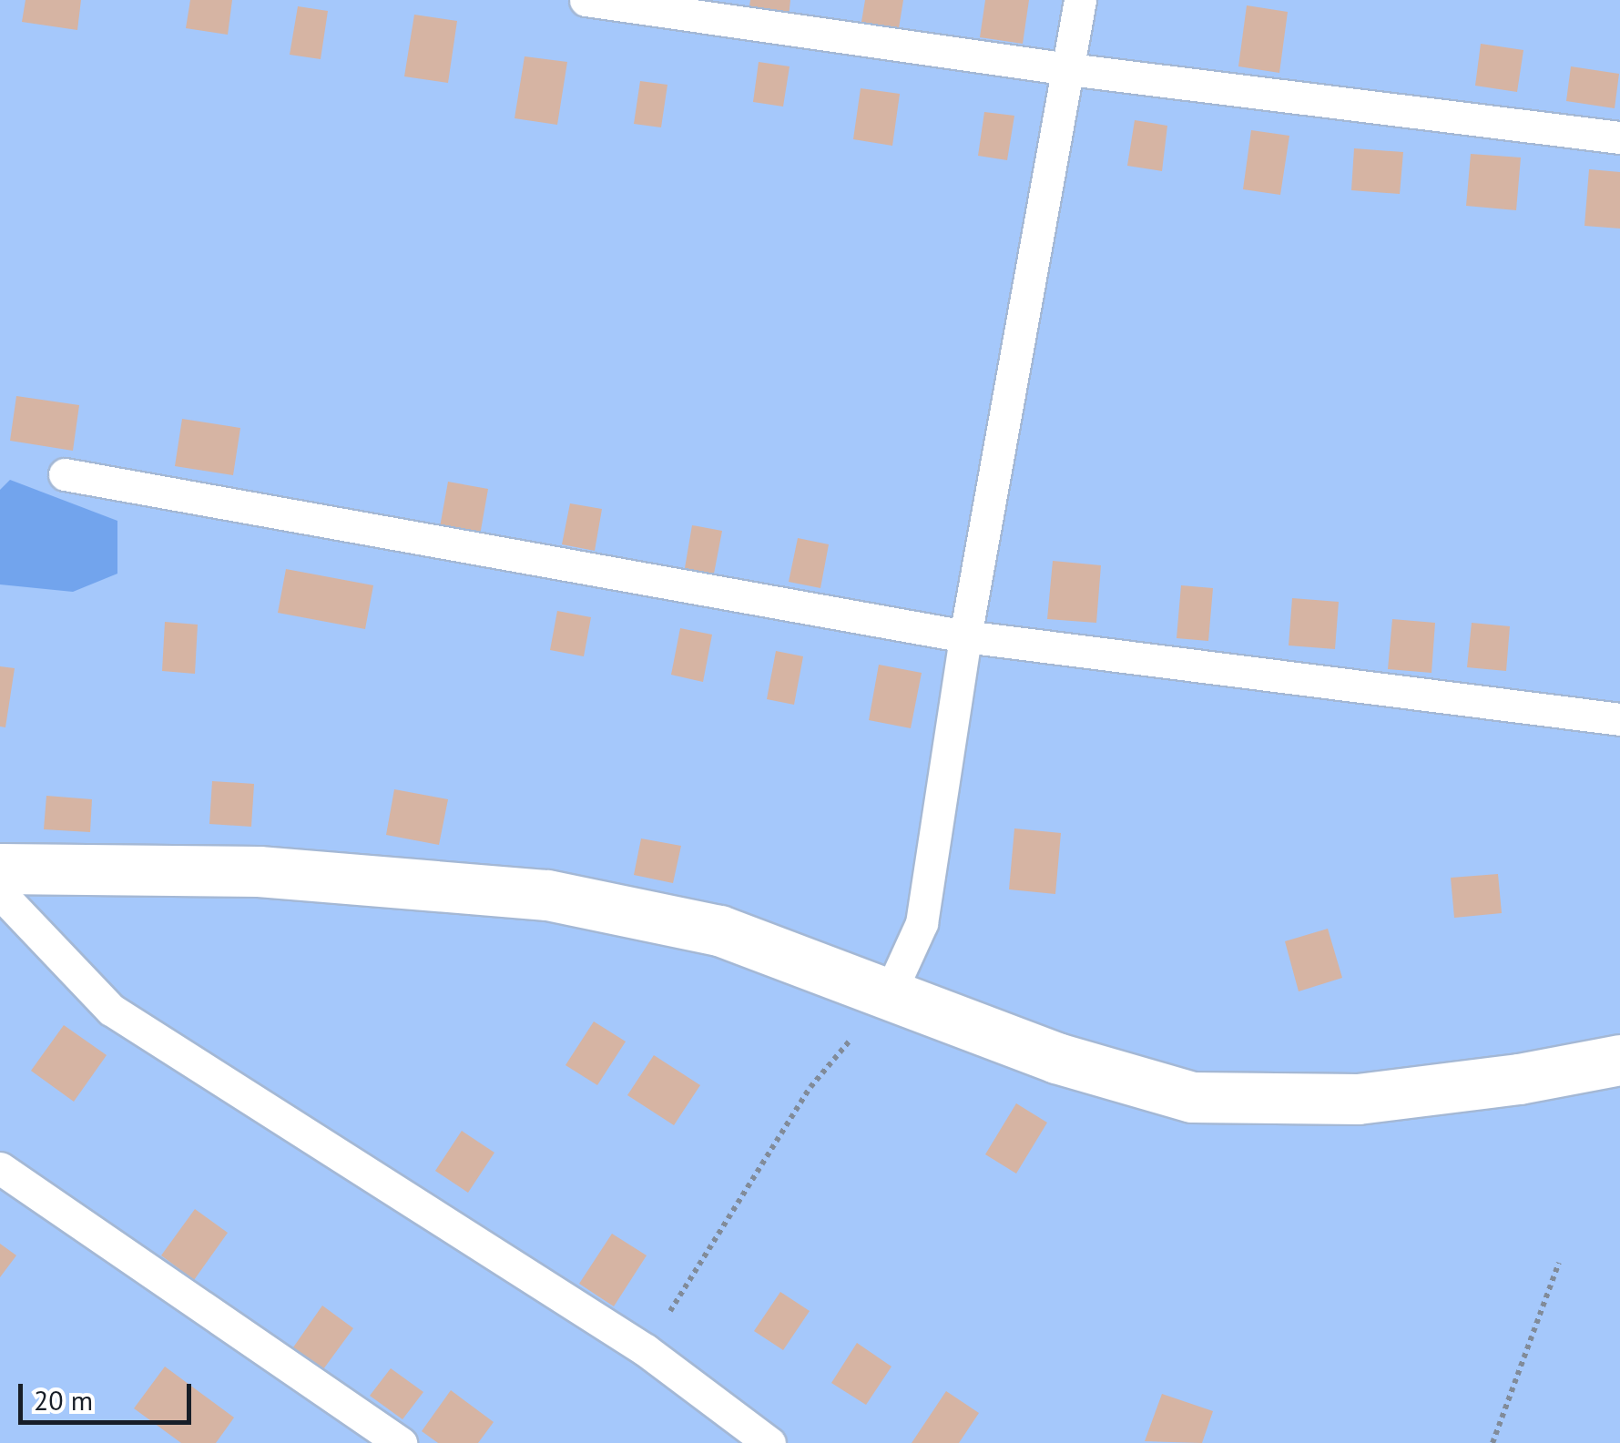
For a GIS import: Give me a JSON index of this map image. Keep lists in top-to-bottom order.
{
  "scale_bar": "20 m"
}
